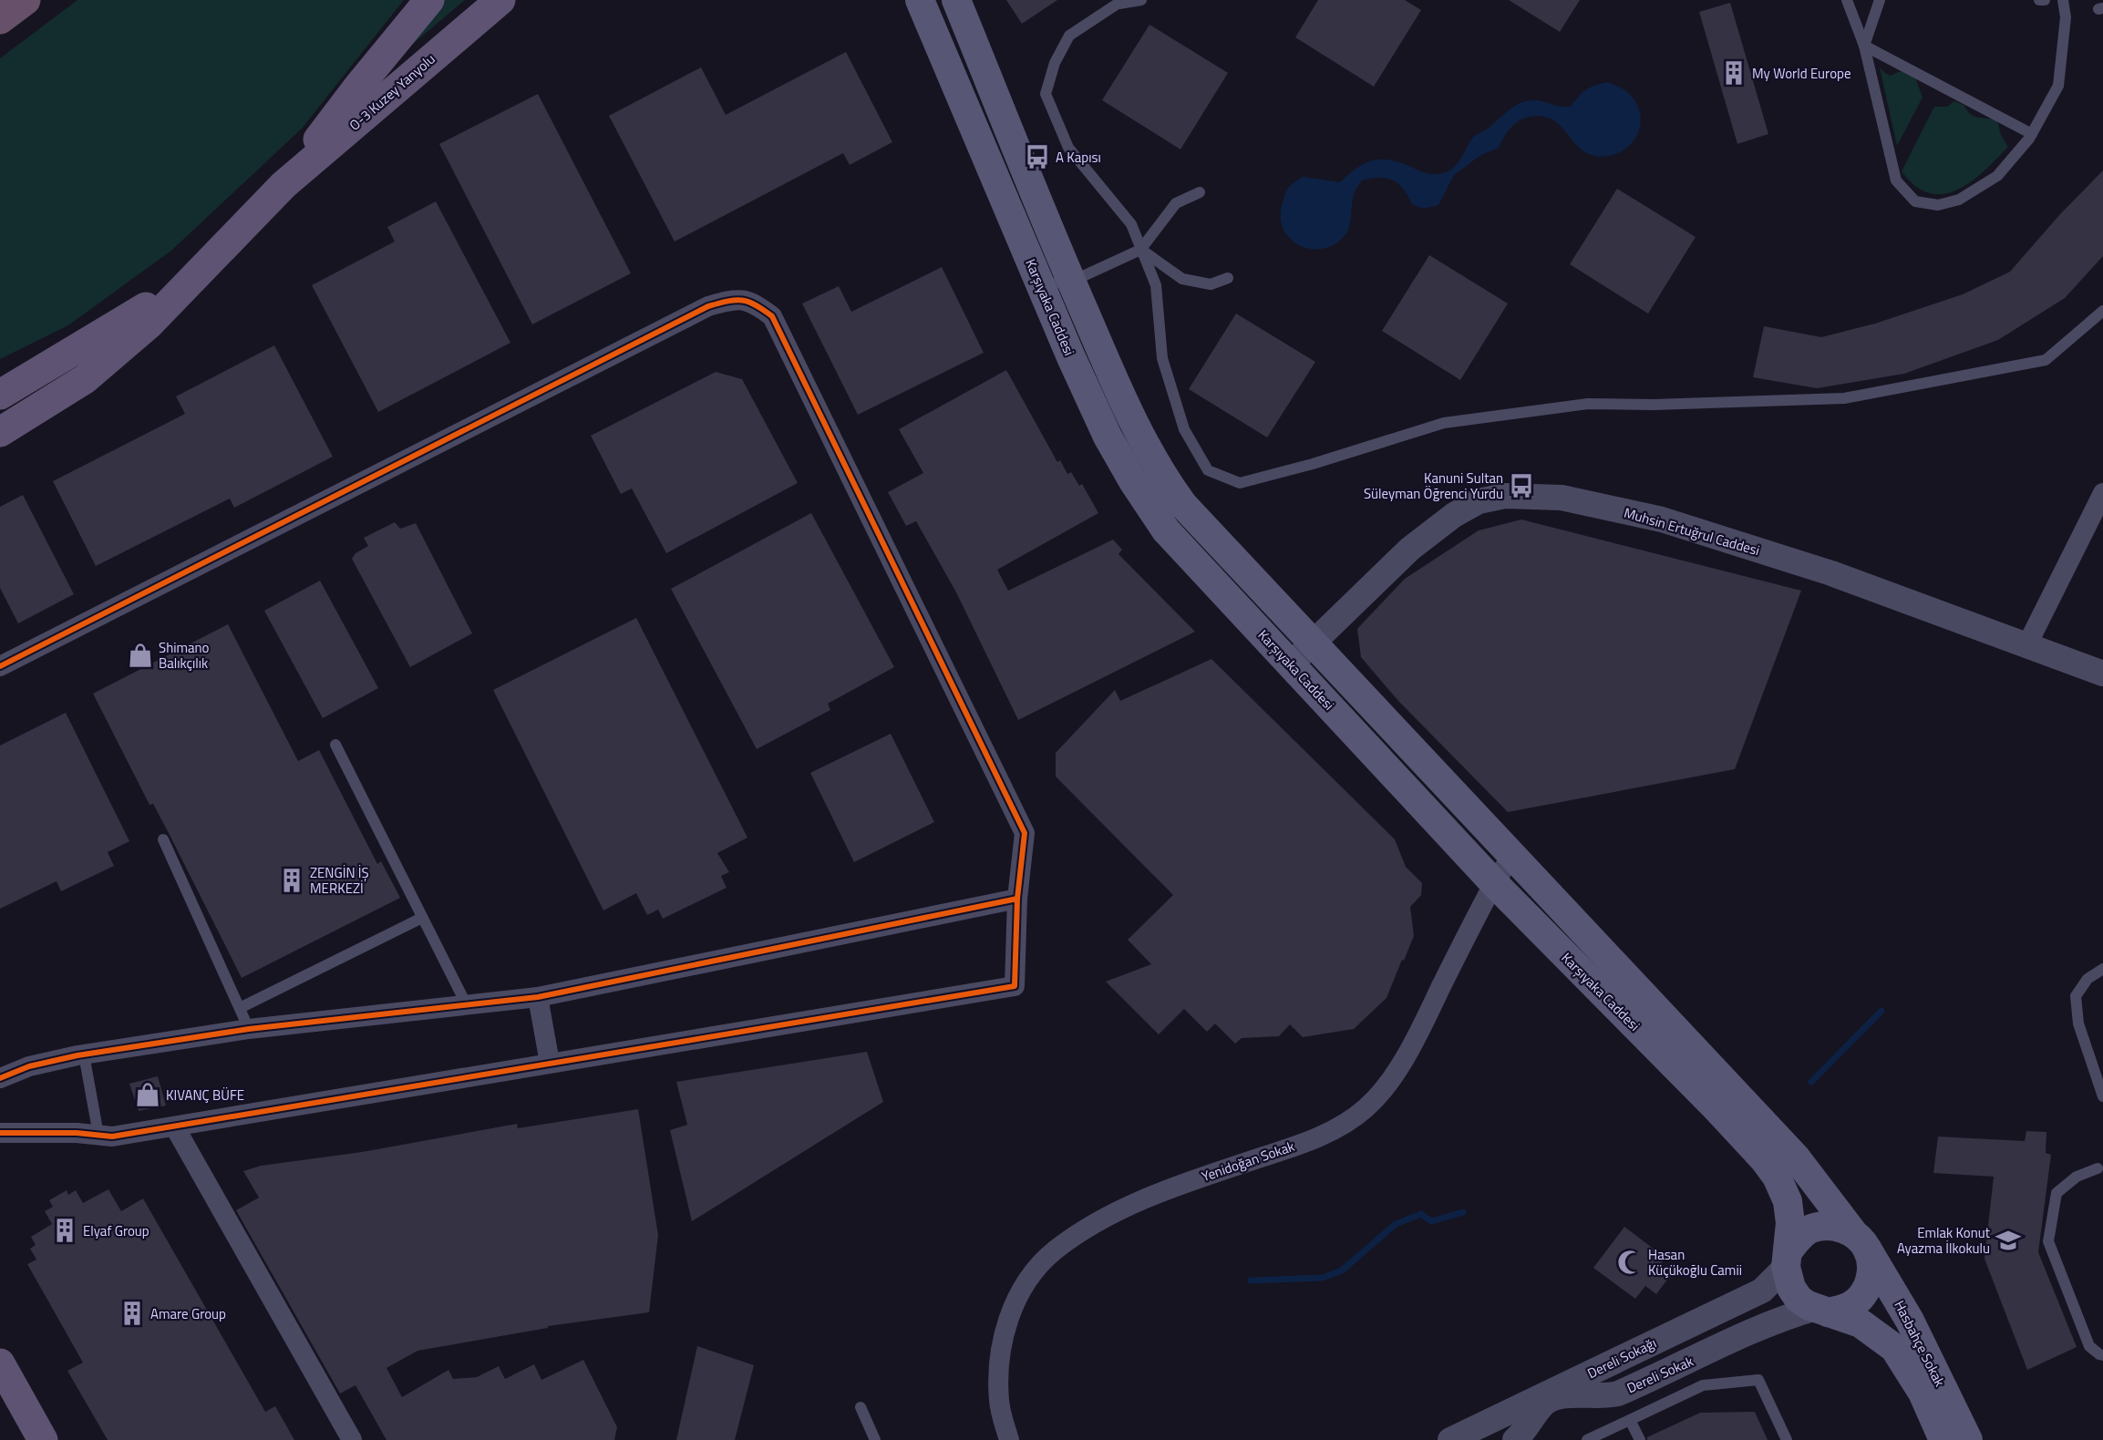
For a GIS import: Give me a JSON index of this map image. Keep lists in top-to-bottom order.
{
  "streets": {
    "main road": ["O-3 Kuzey Yanyolu", "Karşıyaka Caddesi", "Hasbahçe Sokak"],
    "street": [
      "Muhsin Ertuğrul Caddesi",
      "Yenidoğan Sokak",
      "Dereli Sokağı",
      "Dereli Sokak"
    ]
  },
  "crossings": [
    ["Karşıyaka Caddesi", "Muhsin Ertuğrul Caddesi"],
    ["Karşıyaka Caddesi", "Yenidoğan Sokak"],
    ["Karşıyaka Caddesi", "Hasbahçe Sokak"],
    ["Karşıyaka Caddesi", "Dereli Sokağı"],
    ["Karşıyaka Caddesi", "Dereli Sokak"],
    ["Hasbahçe Sokak", "Dereli Sokağı"],
    ["Hasbahçe Sokak", "Dereli Sokak"],
    ["Dereli Sokağı", "Dereli Sokak"]
  ],
  "places": {
    "building": [
      "My World Europe",
      "ZENGİN İŞ MERKEZİ",
      "Elyaf Group",
      "Amare Group"
    ],
    "bus stop": ["A Kapısı", "Kanuni Sultan Süleyman Öğrenci Yurdu"],
    "shop": ["Shimano Balıkçılık", "KIVANÇ BÜFE"],
    "school or university": ["Emlak Konut Ayazma İlkokulu"],
    "mosque": ["Hasan Küçükoğlu Camii"]
  }
}
